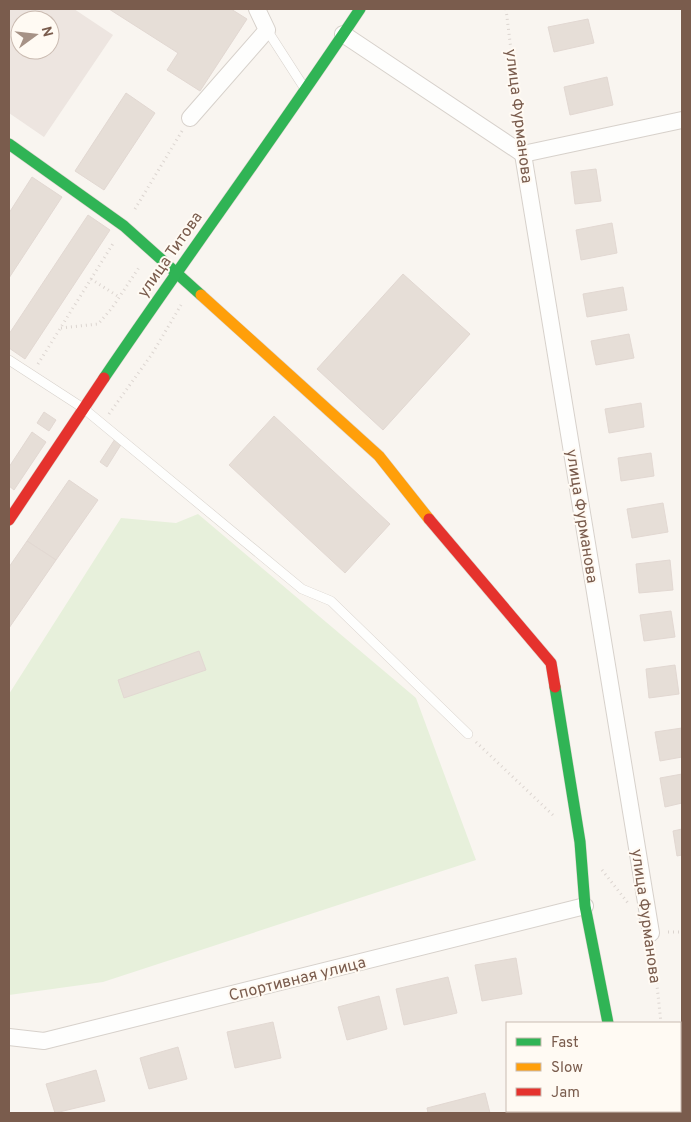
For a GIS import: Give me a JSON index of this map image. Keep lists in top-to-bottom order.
{
  "streets": {
    "street": ["улица Фурманова", "улица Титова", "Спортивная улица"]
  },
  "legend": ["Fast", "Slow", "Jam"],
  "north": "right"
}
